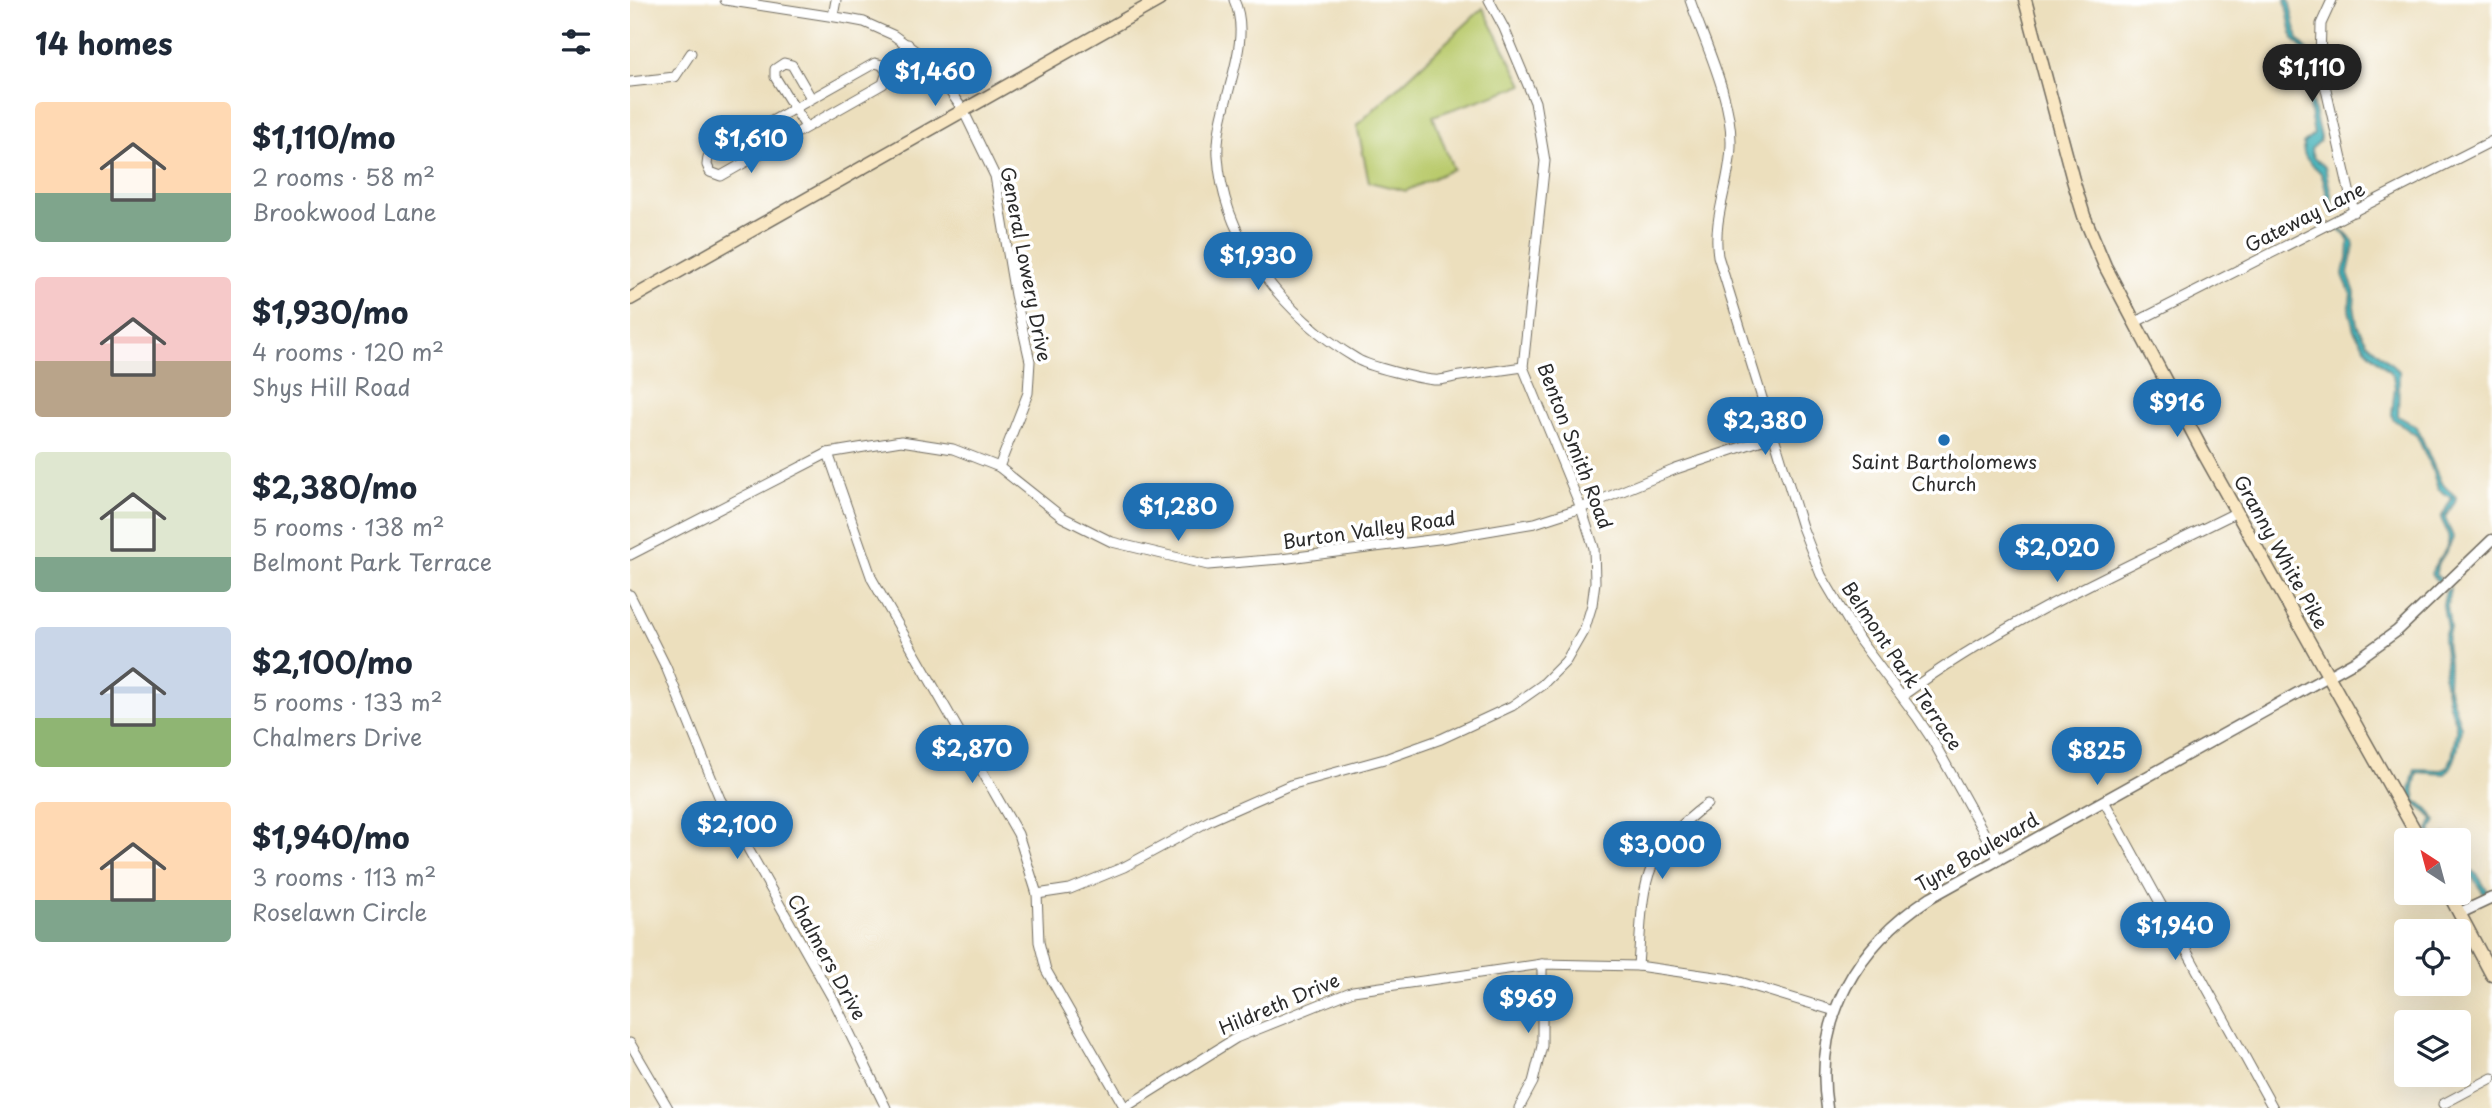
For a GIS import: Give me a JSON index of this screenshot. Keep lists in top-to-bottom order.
{
  "streets": {
    "main road": ["Granny White Pike"],
    "street": [
      "Gateway Lane",
      "General Lowery Drive",
      "Benton Smith Road",
      "Burton Valley Road",
      "Belmont Park Terrace",
      "Tyne Boulevard",
      "Chalmers Drive",
      "Hildreth Drive"
    ]
  },
  "crossings": [
    ["Gateway Lane", "Granny White Pike"],
    ["General Lowery Drive", "Burton Valley Road"],
    ["Benton Smith Road", "Burton Valley Road"],
    ["Burton Valley Road", "Belmont Park Terrace"],
    ["Granny White Pike", "Tyne Boulevard"],
    ["Belmont Park Terrace", "Tyne Boulevard"],
    ["Tyne Boulevard", "Hildreth Drive"]
  ],
  "places": ["Saint Bartholomews Church"],
  "north": "top left",
  "page": {
    "heading": "14 homes",
    "price": [
      "$1,110",
      "$1,460",
      "$1,610",
      "$1,930",
      "$916",
      "$2,380",
      "$1,280",
      "$2,020",
      "$2,870",
      "$825",
      "$2,100",
      "$3,000",
      "$1,940",
      "$969"
    ],
    "list": [
      {
        "name": "$1,110/mo",
        "note": "2 rooms · 58 m² · Brookwood Lane"
      },
      {
        "name": "$1,930/mo",
        "note": "4 rooms · 120 m² · Shys Hill Road"
      },
      {
        "name": "$2,380/mo",
        "note": "5 rooms · 138 m² · Belmont Park Terrace"
      },
      {
        "name": "$2,100/mo",
        "note": "5 rooms · 133 m² · Chalmers Drive"
      },
      {
        "name": "$1,940/mo",
        "note": "3 rooms · 113 m² · Roselawn Circle"
      }
    ]
  }
}
